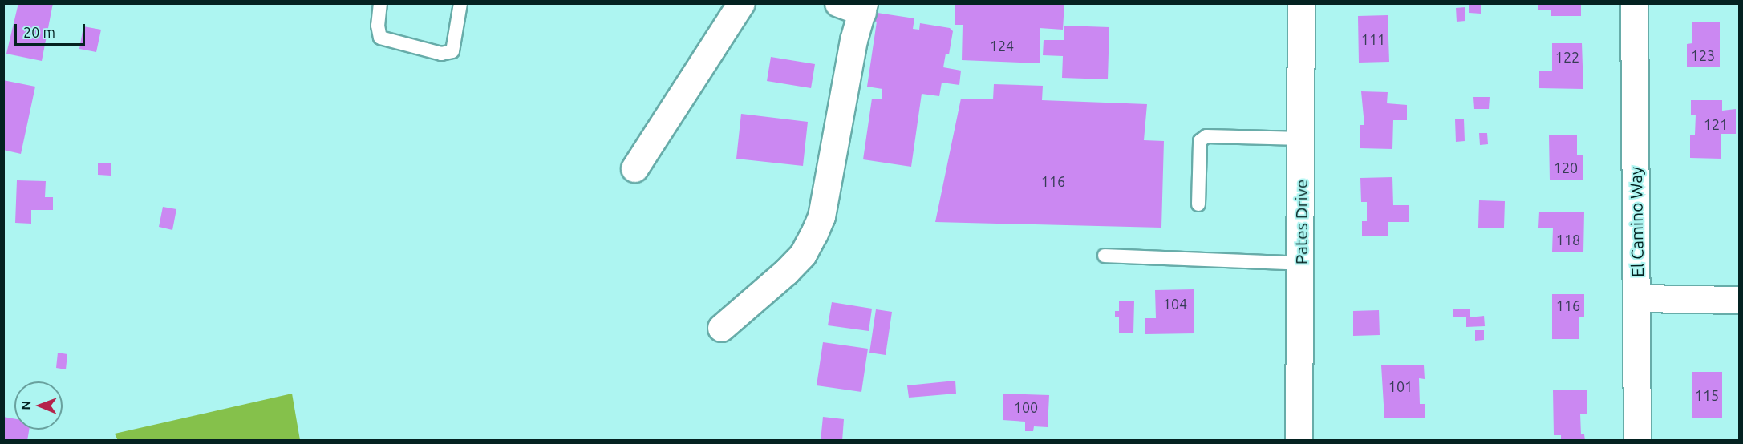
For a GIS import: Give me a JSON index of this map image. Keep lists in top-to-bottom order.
{
  "streets": {
    "street": ["Pates Drive", "El Camino Way"]
  },
  "house_numbers": [
    "111",
    "124",
    "123",
    "122",
    "121",
    "120",
    "116",
    "118",
    "104",
    "116",
    "101",
    "115",
    "100"
  ],
  "scale_bar": "20 m",
  "north": "left"
}
